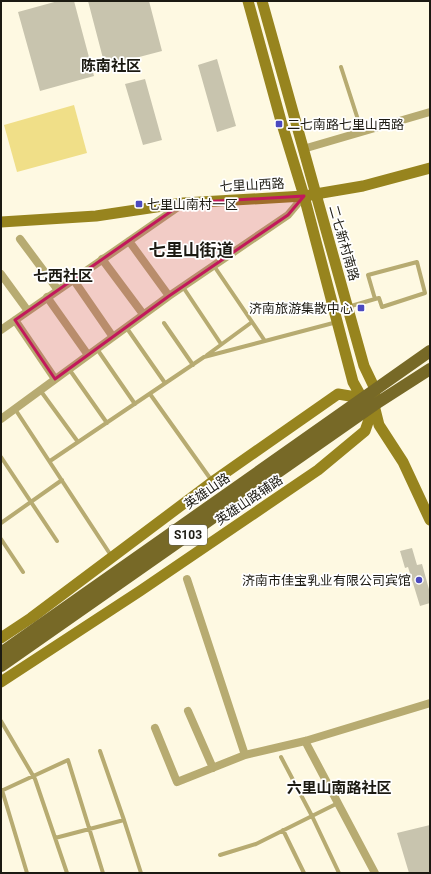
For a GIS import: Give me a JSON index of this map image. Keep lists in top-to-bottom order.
{
  "streets": {
    "main road": [
      "七里山西路",
      "二七新村南路",
      "英雄山路",
      "英雄山路辅路",
      "S103"
    ]
  },
  "crossings": [
    ["七里山西路", "二七新村南路"],
    ["二七新村南路", "英雄山路"],
    ["二七新村南路", "英雄山路辅路"],
    ["英雄山路", "英雄山路辅路"]
  ],
  "districts": [
    "陈南社区",
    "七里山街道",
    "七西社区",
    "六里山南路社区"
  ],
  "places": {
    "transit": ["二七南路七里山西路", "七里山南村一区", "济南旅游集散中心"],
    "other": ["济南市佳宝乳业有限公司宾馆"]
  }
}
